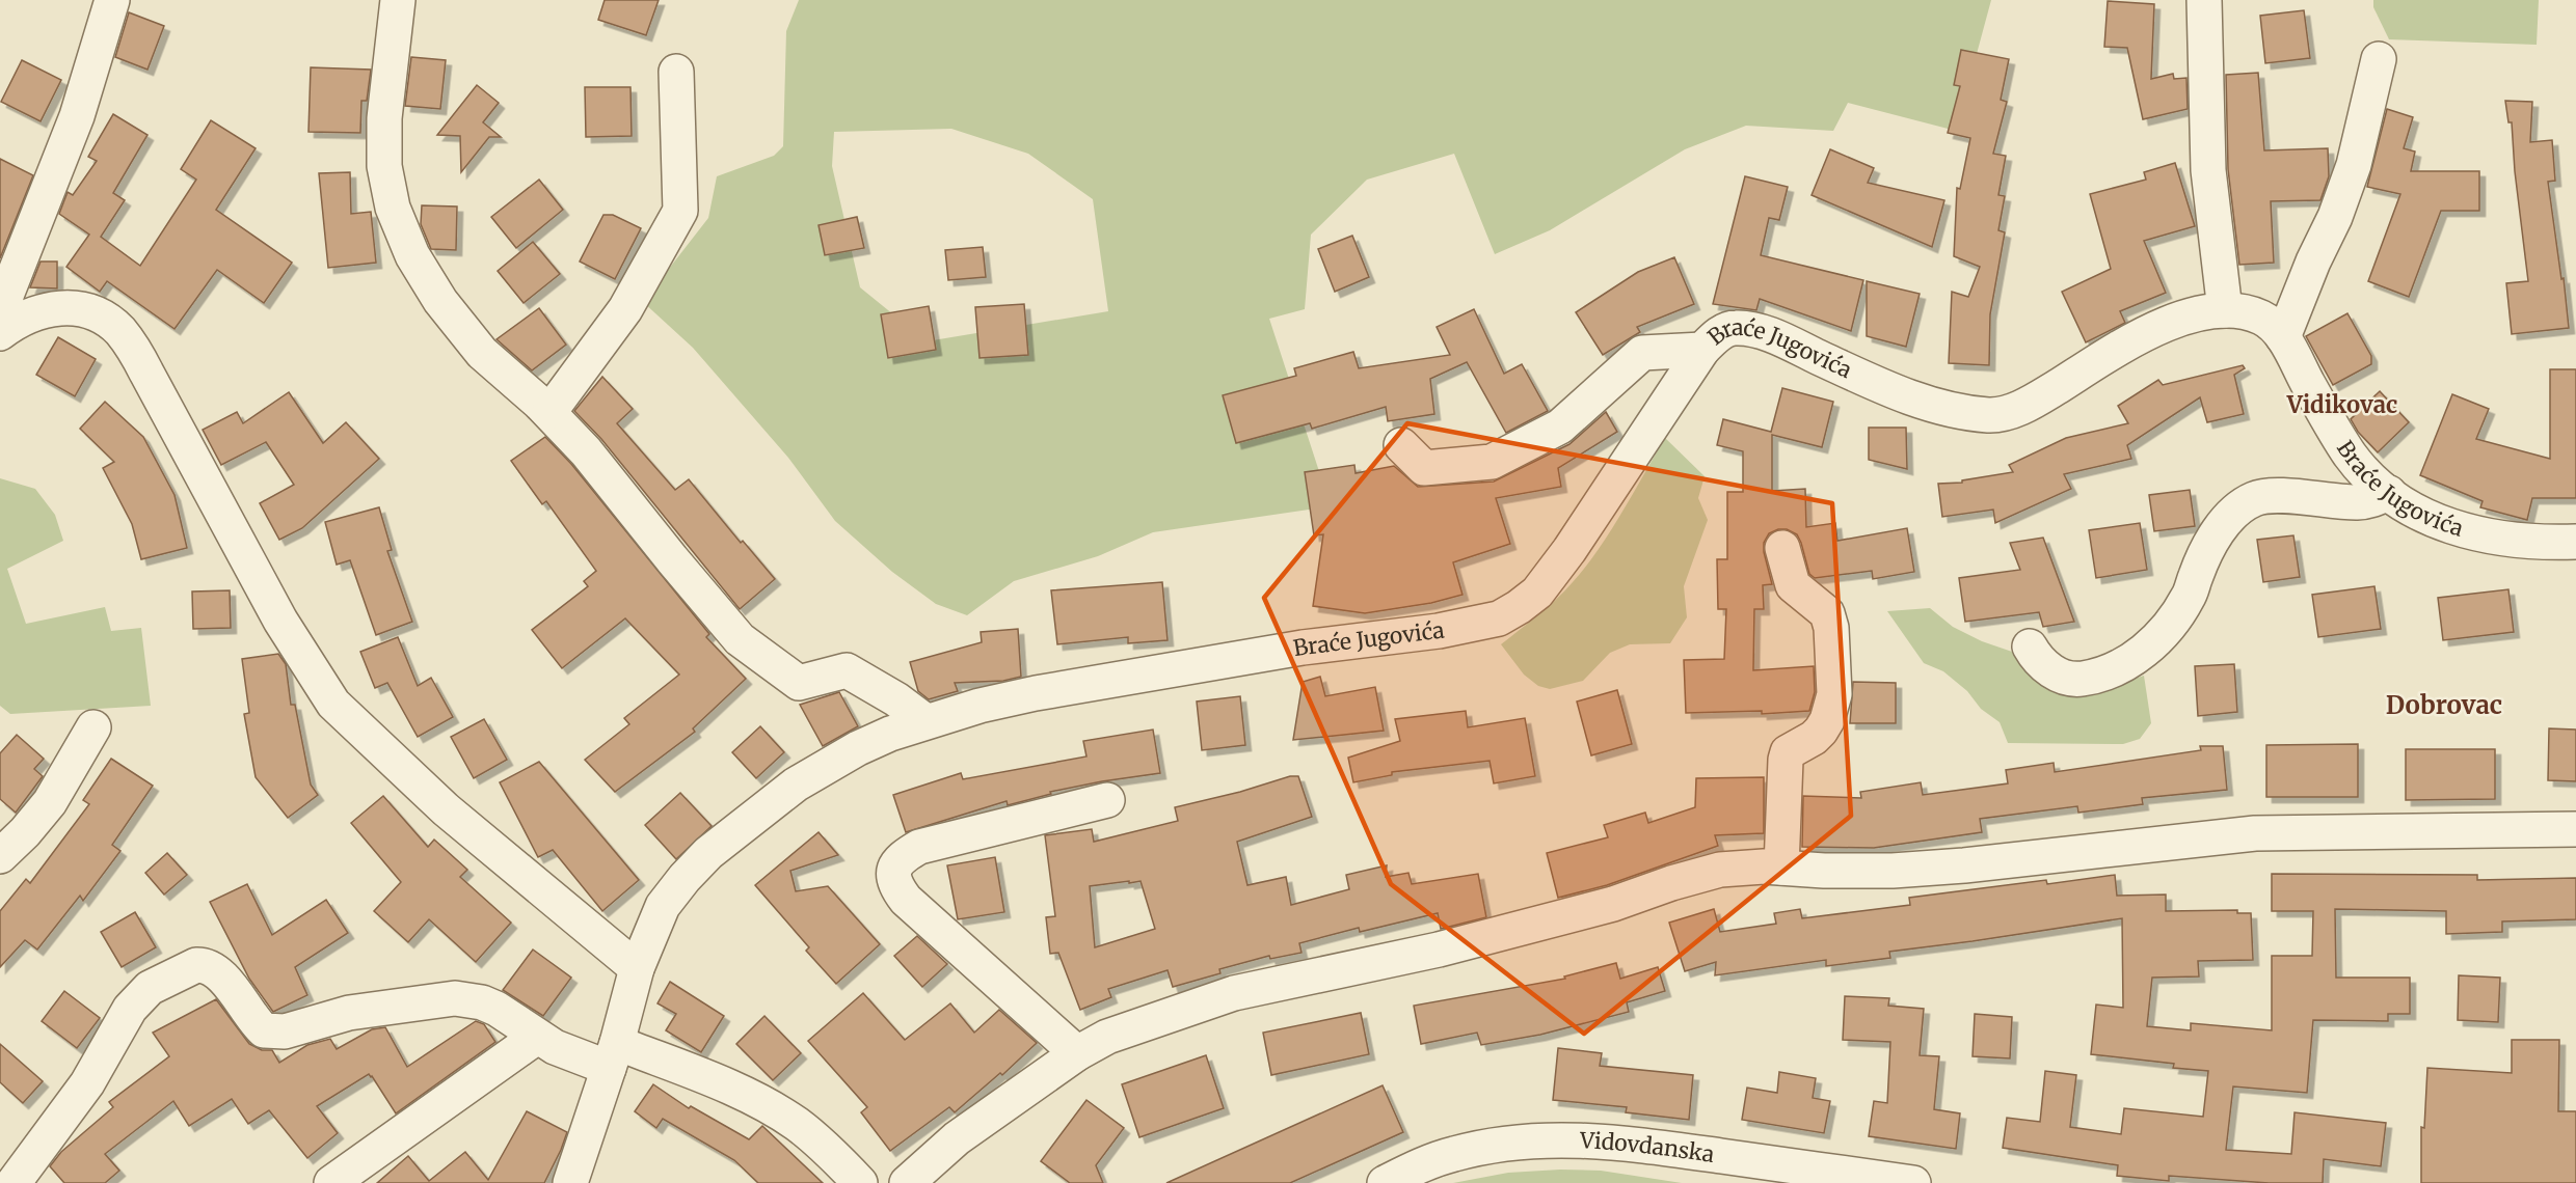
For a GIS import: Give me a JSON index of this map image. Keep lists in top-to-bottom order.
{
  "streets": {
    "street": ["Braće Jugovića", "Vidovdanska"]
  },
  "districts": ["Vidikovac", "Dobrovac"]
}
